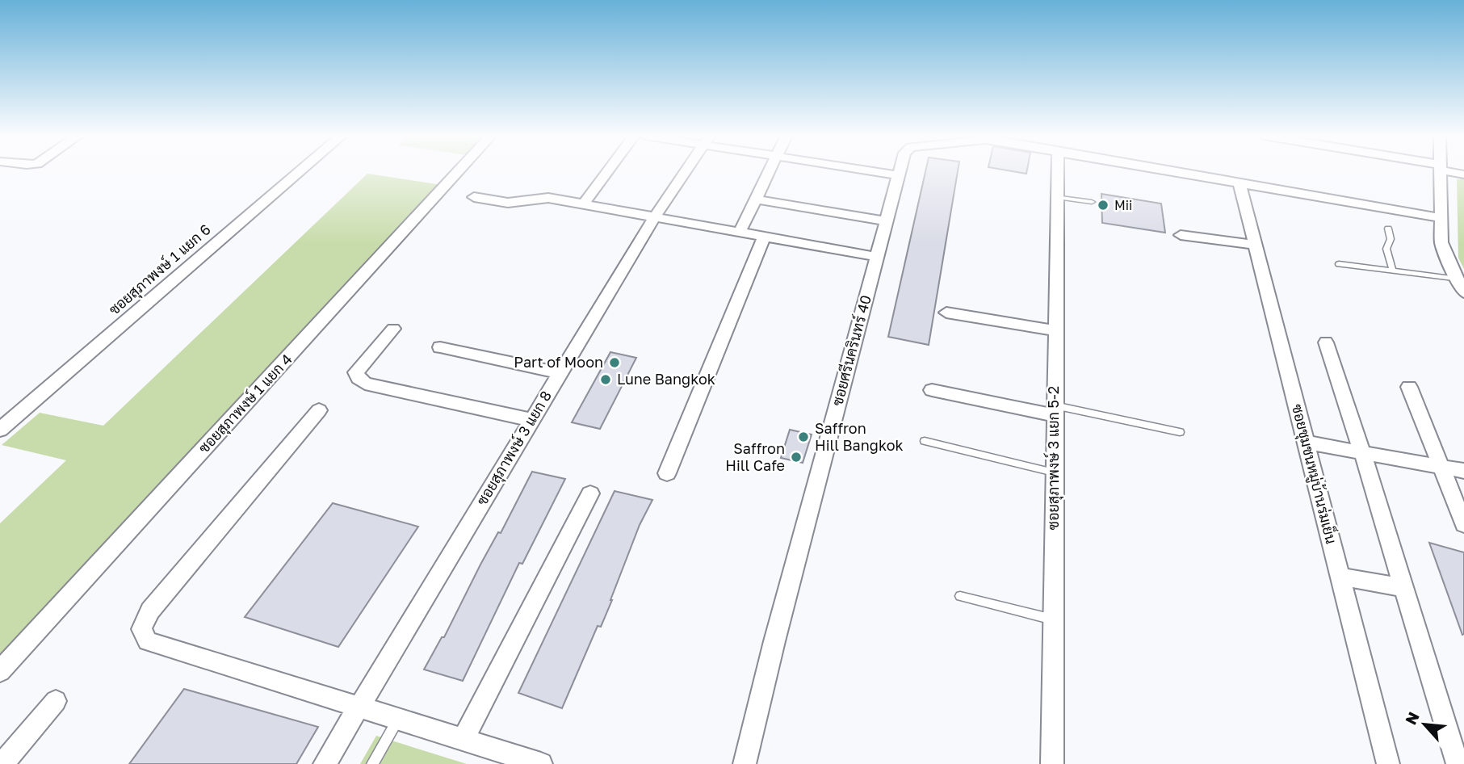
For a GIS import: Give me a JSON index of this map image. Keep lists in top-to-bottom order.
{
  "streets": {
    "street": [
      "ซอยสุภาพงษ์ 1 แยก 6",
      "ซอยศรีนครินทร์ 40",
      "ซอยสุภาพงษ์ 1 แยก 4",
      "ซอยสุภาพงษ์ 3 แยก 8",
      "ซอยสุภาพงษ์ 3 แยก 5-2",
      "ซอยชุมชนหมู่บ้านร่มเย็น"
    ]
  },
  "crossings": [
    ["ซอยศรีนครินทร์ 40", "ซอยชุมชนหมู่บ้านร่มเย็น"]
  ],
  "places": [
    "Mii",
    "Part of Moon",
    "Lune Bangkok",
    "Saffron Hill Bangkok",
    "Saffron Hill Cafe"
  ],
  "north": "top left"
}
